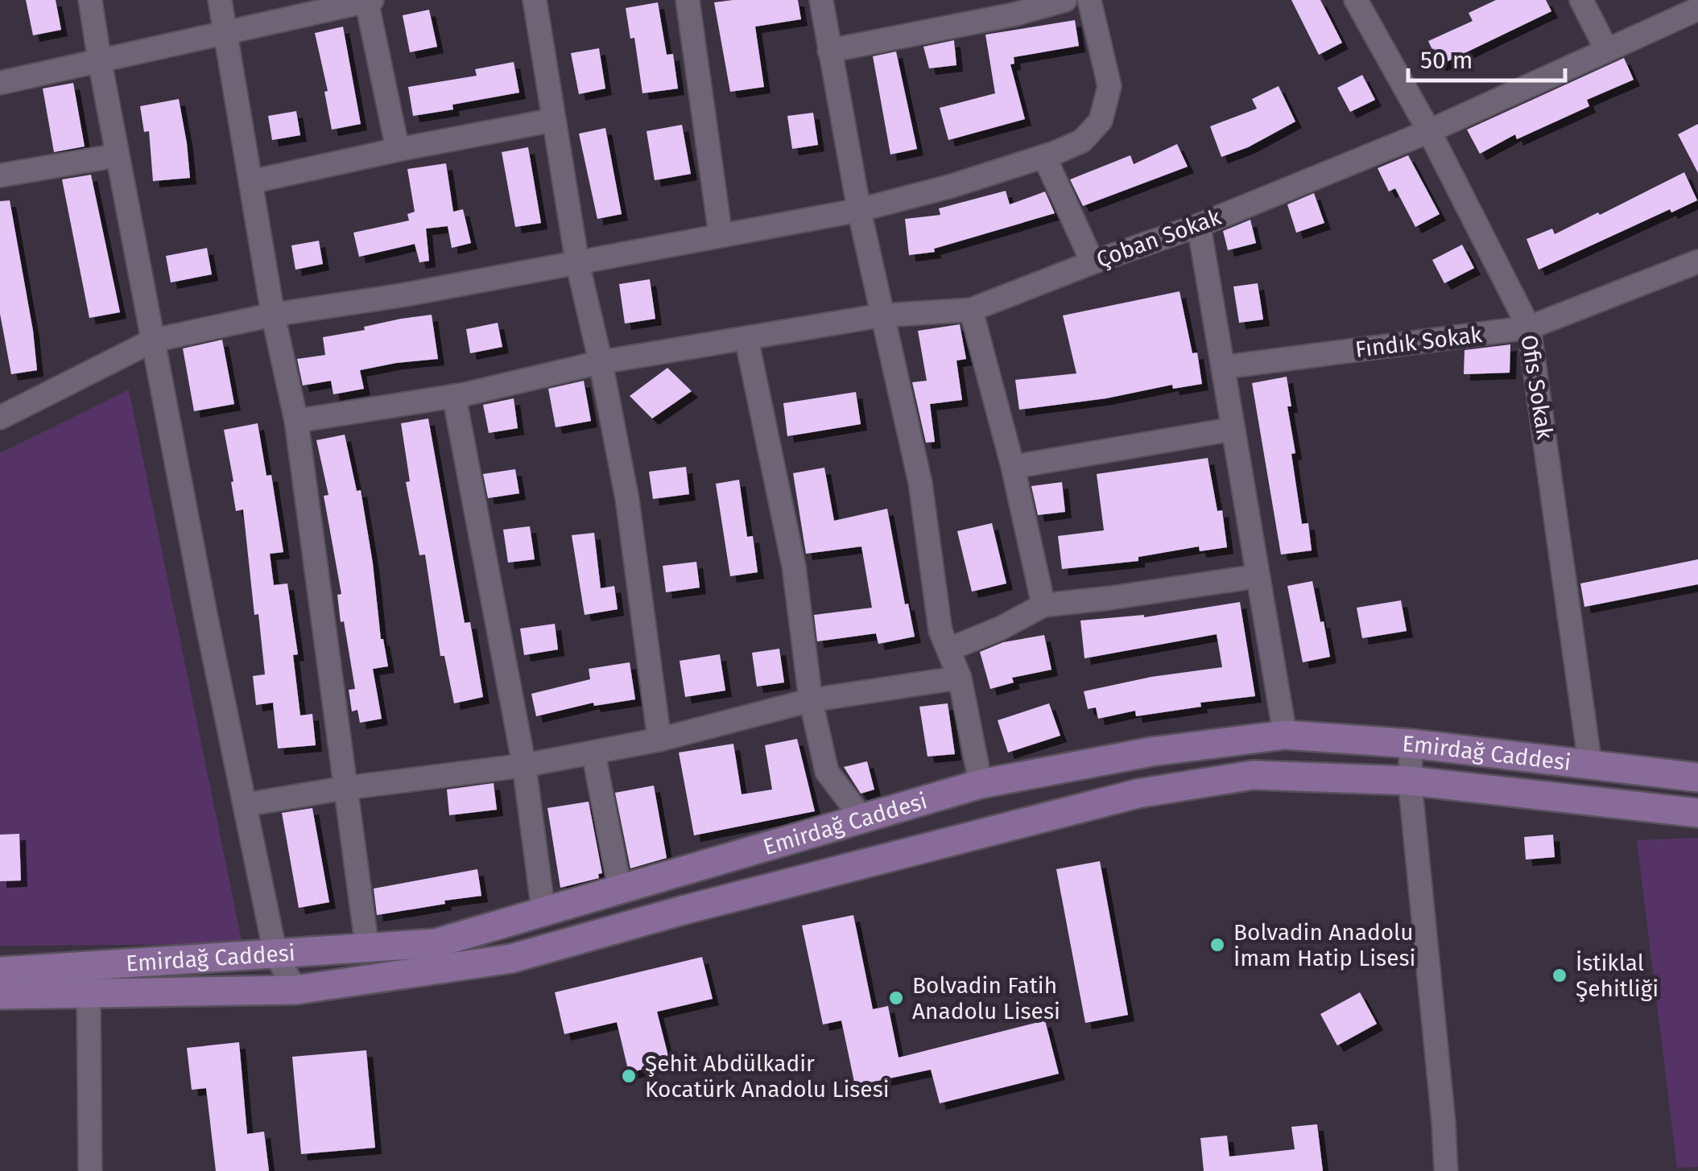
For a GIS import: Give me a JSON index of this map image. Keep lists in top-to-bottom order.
{
  "streets": {
    "main road": ["Emirdağ Caddesi"],
    "street": ["Çoban Sokak", "Fındık Sokak", "Ofis Sokak"]
  },
  "crossings": [
    ["Çoban Sokak", "Ofis Sokak"],
    ["Fındık Sokak", "Ofis Sokak"],
    ["Ofis Sokak", "Emirdağ Caddesi"]
  ],
  "places": [
    "Bolvadin Anadolu İmam Hatip Lisesi",
    "İstiklal Şehitliği",
    "Bolvadin Fatih Anadolu Lisesi",
    "Şehit Abdülkadir Kocatürk Anadolu Lisesi"
  ],
  "scale_bar": "50 m"
}
